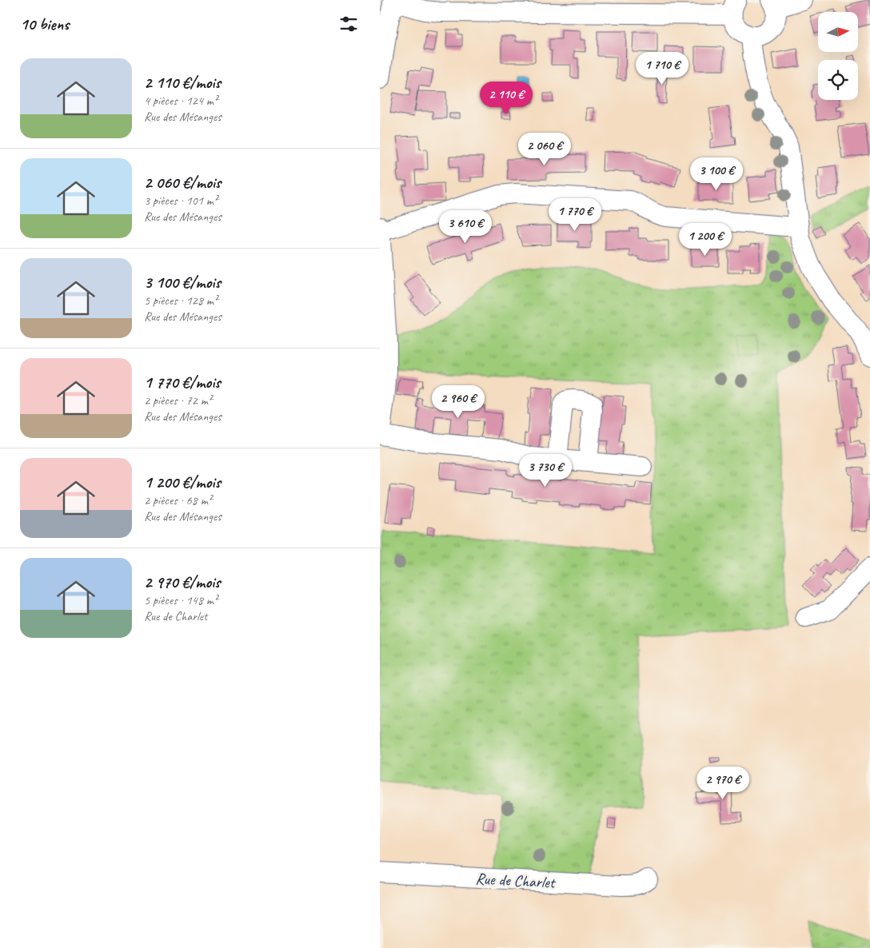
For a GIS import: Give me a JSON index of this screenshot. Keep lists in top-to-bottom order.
{
  "streets": {
    "street": ["Rue de Charlet"]
  },
  "north": "right",
  "page": {
    "heading": "10 biens",
    "list": [
      {
        "name": "2 110 €/mois",
        "note": "4 pièces · 124 m² · Rue des Mésanges"
      },
      {
        "name": "2 060 €/mois",
        "note": "3 pièces · 101 m² · Rue des Mésanges"
      },
      {
        "name": "3 100 €/mois",
        "note": "5 pièces · 128 m² · Rue des Mésanges"
      },
      {
        "name": "1 770 €/mois",
        "note": "2 pièces · 72 m² · Rue des Mésanges"
      },
      {
        "name": "1 200 €/mois",
        "note": "2 pièces · 68 m² · Rue des Mésanges"
      },
      {
        "name": "2 970 €/mois",
        "note": "5 pièces · 148 m² · Rue de Charlet"
      }
    ],
    "price": [
      "1 710 €",
      "2 110 €",
      "2 060 €",
      "3 100 €",
      "1 770 €",
      "3 610 €",
      "1 200 €",
      "2 960 €",
      "3 730 €",
      "2 970 €"
    ]
  }
}
